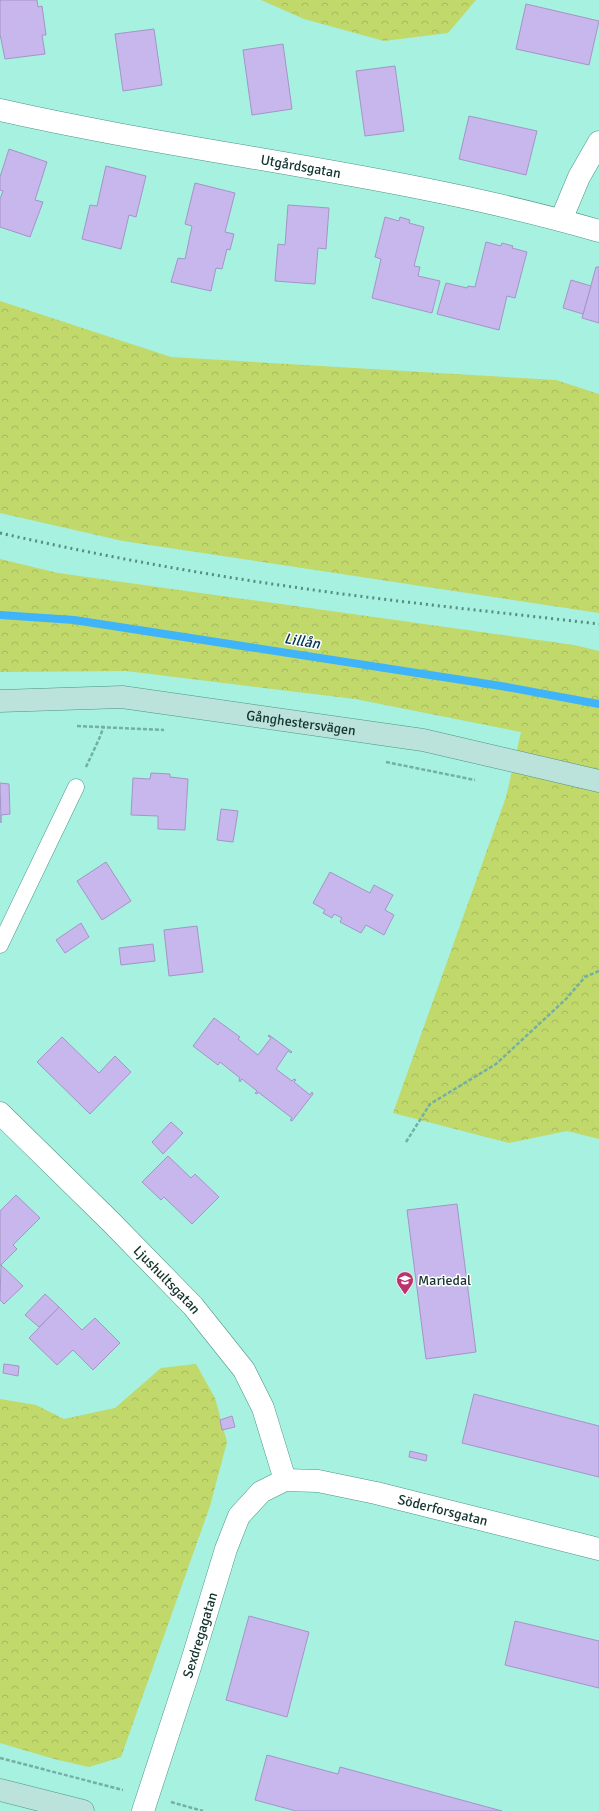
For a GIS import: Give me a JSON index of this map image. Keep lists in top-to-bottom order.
{
  "streets": {
    "street": [
      "Utgårdsgatan",
      "Gånghestersvägen",
      "Ljushultsgatan",
      "Söderforsgatan",
      "Sexdregagatan"
    ]
  },
  "crossings": [
    ["Ljushultsgatan", "Söderforsgatan"],
    ["Ljushultsgatan", "Sexdregagatan"],
    ["Söderforsgatan", "Sexdregagatan"]
  ],
  "water": ["Lillån"],
  "places": {
    "school or university": ["Mariedal"]
  }
}
